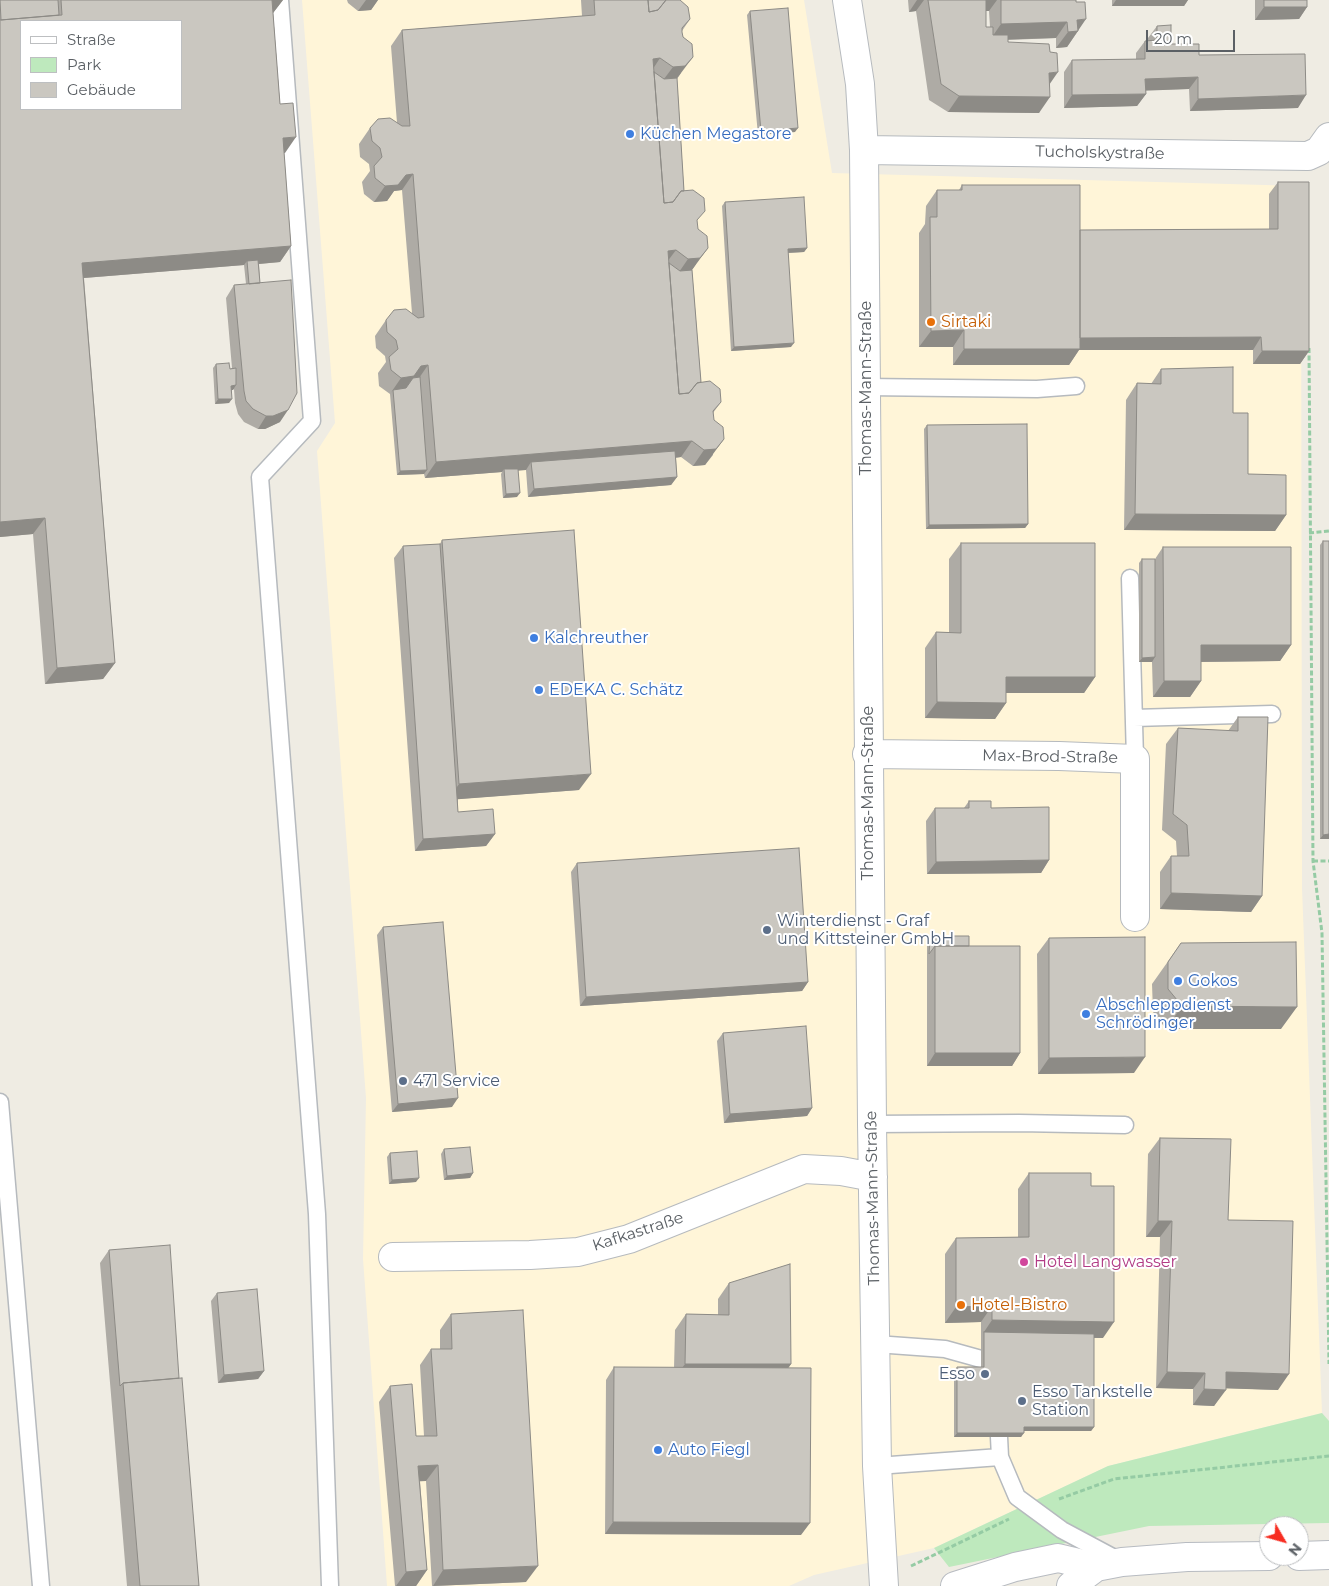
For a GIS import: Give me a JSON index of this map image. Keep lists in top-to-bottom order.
{
  "streets": {
    "street": [
      "Tucholskystraße",
      "Thomas-Mann-Straße",
      "Max-Brod-Straße",
      "Kafkastraße"
    ]
  },
  "crossings": [
    ["Tucholskystraße", "Thomas-Mann-Straße"],
    ["Thomas-Mann-Straße", "Max-Brod-Straße"],
    ["Thomas-Mann-Straße", "Kafkastraße"]
  ],
  "places": [
    "Küchen Megastore",
    "Sirtaki",
    "Kalchreuther",
    "EDEKA C. Schätz",
    "Winterdienst - Graf und Kittsteiner GmbH",
    "Gokos",
    "Abschleppdienst Schrödinger",
    "471 Service",
    "Hotel Langwasser",
    "Hotel-Bistro",
    "Esso",
    "Esso Tankstelle Station",
    "Auto Fiegl"
  ],
  "legend": ["Straße", "Park", "Gebäude"],
  "scale_bar": "20 m",
  "north": "bottom right"
}
